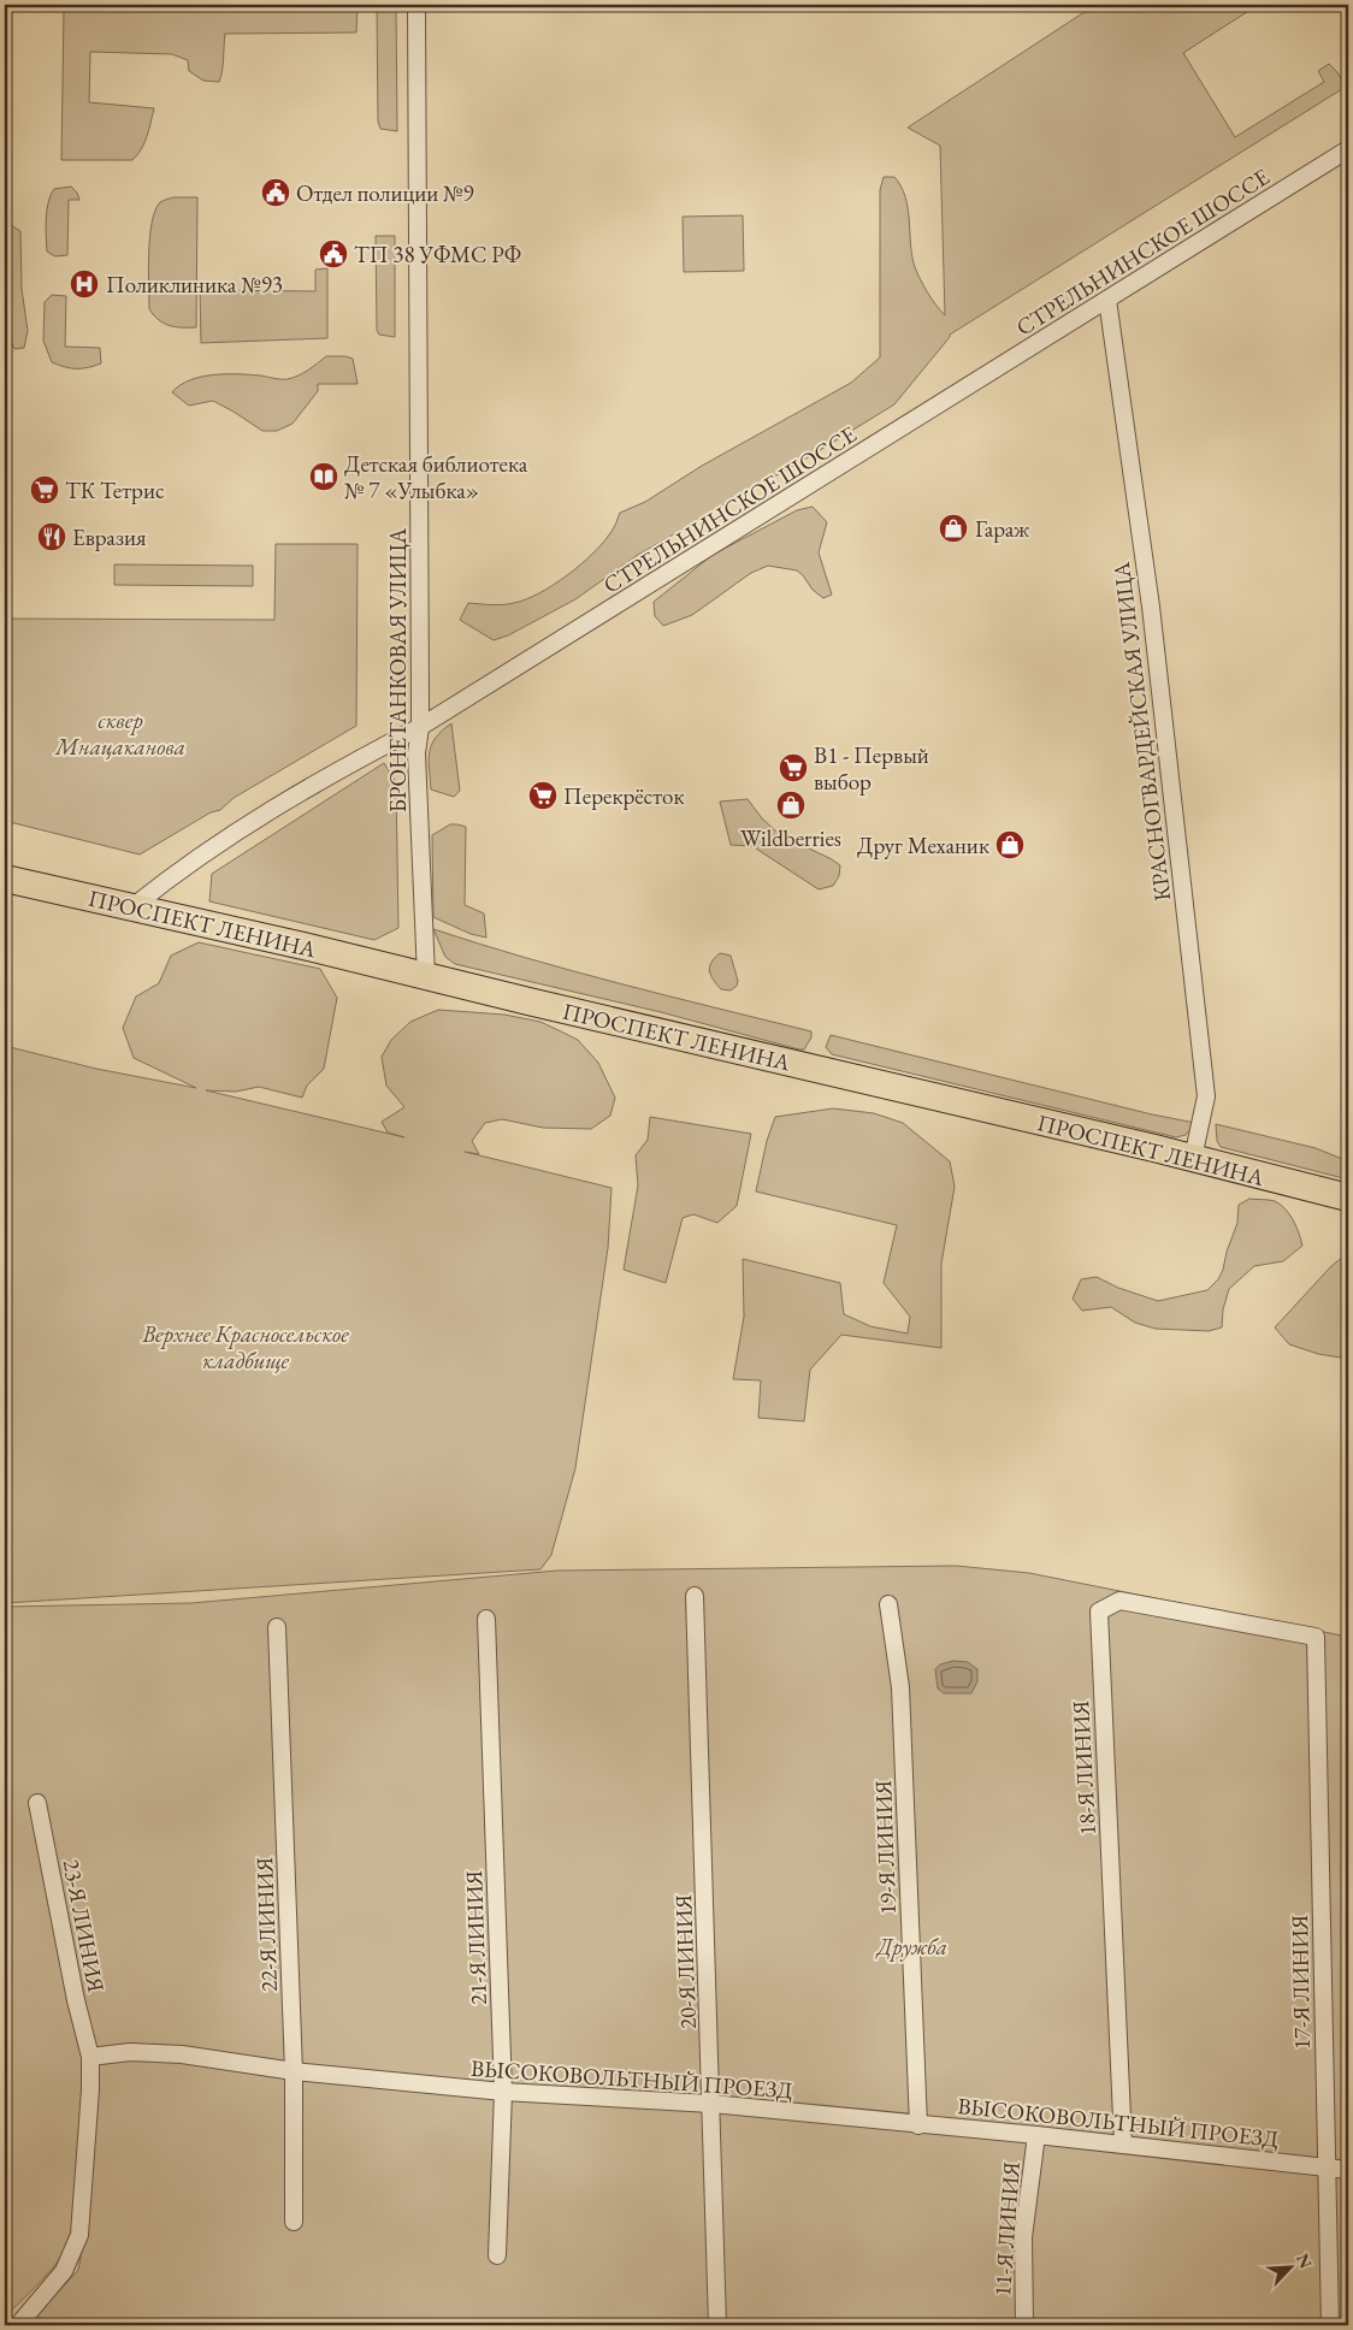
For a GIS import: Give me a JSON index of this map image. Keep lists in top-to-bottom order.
{
  "streets": {
    "main road": ["ПРОСПЕКТ ЛЕНИНА"],
    "street": [
      "СТРЕЛЬНИНСКОЕ ШОССЕ",
      "БРОНЕТАНКОВАЯ УЛИЦА",
      "КРАСНОГВАРДЕЙСКАЯ УЛИЦА",
      "18-Я ЛИНИЯ",
      "19-Я ЛИНИЯ",
      "22-Я ЛИНИЯ",
      "23-Я ЛИНИЯ",
      "21-Я ЛИНИЯ",
      "20-Я ЛИНИЯ",
      "17-Я ЛИНИЯ",
      "ВЫСОКОВОЛЬТНЫЙ ПРОЕЗД",
      "11-Я ЛИНИЯ"
    ]
  },
  "crossings": [
    ["СТРЕЛЬНИНСКОЕ ШОССЕ", "БРОНЕТАНКОВАЯ УЛИЦА"],
    ["СТРЕЛЬНИНСКОЕ ШОССЕ", "КРАСНОГВАРДЕЙСКАЯ УЛИЦА"],
    ["СТРЕЛЬНИНСКОЕ ШОССЕ", "ПРОСПЕКТ ЛЕНИНА"],
    ["БРОНЕТАНКОВАЯ УЛИЦА", "ПРОСПЕКТ ЛЕНИНА"],
    ["КРАСНОГВАРДЕЙСКАЯ УЛИЦА", "ПРОСПЕКТ ЛЕНИНА"],
    ["18-Я ЛИНИЯ", "17-Я ЛИНИЯ"],
    ["18-Я ЛИНИЯ", "ВЫСОКОВОЛЬТНЫЙ ПРОЕЗД"],
    ["19-Я ЛИНИЯ", "ВЫСОКОВОЛЬТНЫЙ ПРОЕЗД"],
    ["22-Я ЛИНИЯ", "ВЫСОКОВОЛЬТНЫЙ ПРОЕЗД"],
    ["23-Я ЛИНИЯ", "ВЫСОКОВОЛЬТНЫЙ ПРОЕЗД"],
    ["21-Я ЛИНИЯ", "ВЫСОКОВОЛЬТНЫЙ ПРОЕЗД"],
    ["20-Я ЛИНИЯ", "ВЫСОКОВОЛЬТНЫЙ ПРОЕЗД"],
    ["17-Я ЛИНИЯ", "ВЫСОКОВОЛЬТНЫЙ ПРОЕЗД"],
    ["ВЫСОКОВОЛЬТНЫЙ ПРОЕЗД", "11-Я ЛИНИЯ"]
  ],
  "parks": ["сквер Мнацаканова", "Верхнее Красносельское кладбище", "Дружба"],
  "places": {
    "public building": ["Отдел полиции №9", "ТП 38 УФМС РФ"],
    "hospital": ["Поликлиника №93"],
    "library": ["Детская библиотека № 7 «Улыбка»"],
    "supermarket": ["ТК Тетрис", "В1 - Первый выбор", "Перекрёсток"],
    "shop": ["Гараж", "Wildberries", "Друг Механик"],
    "restaurant": ["Евразия"]
  },
  "north": "top right"
}
